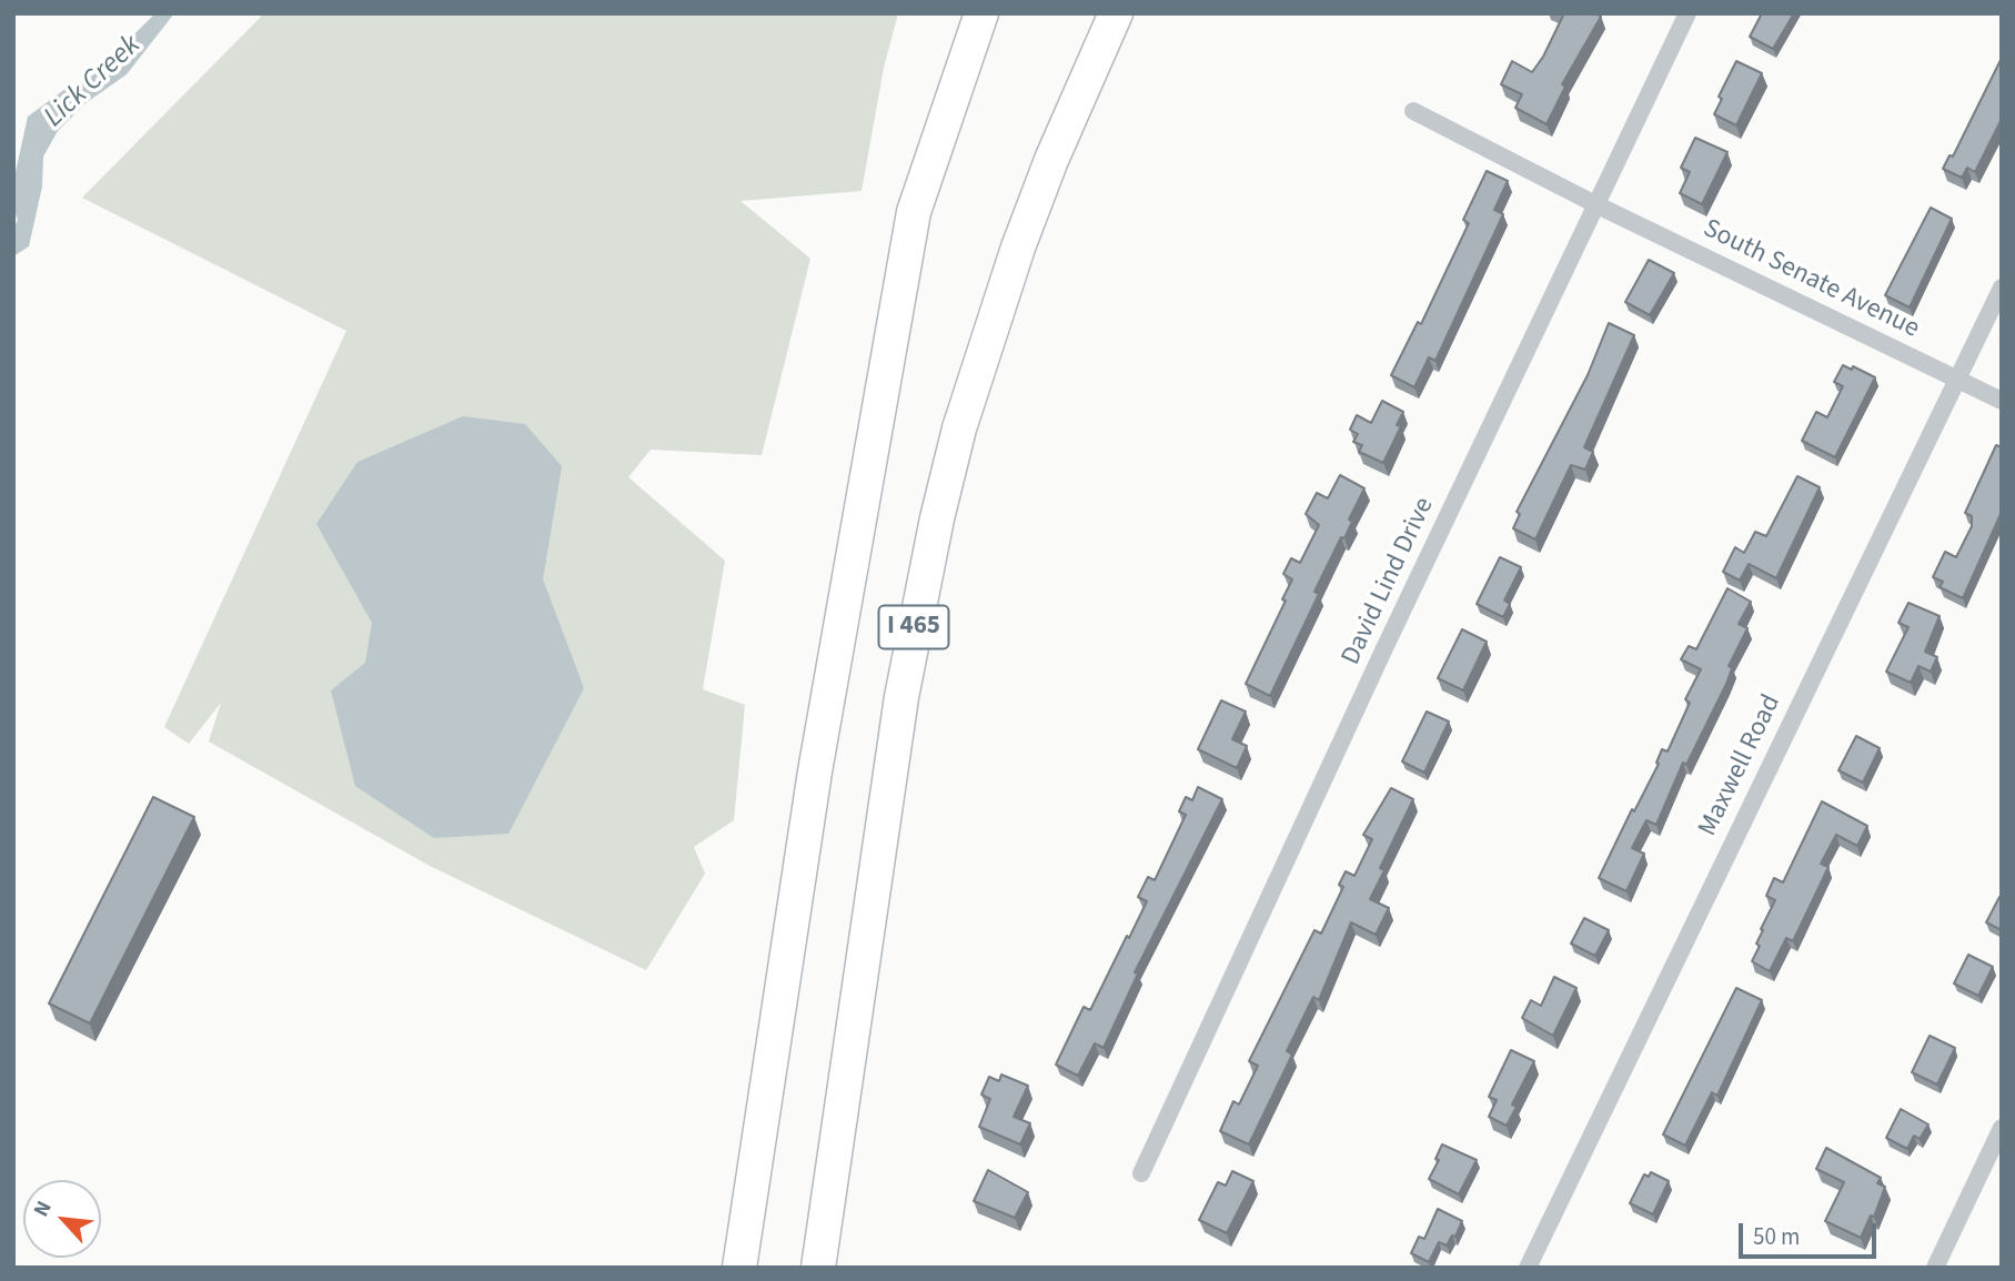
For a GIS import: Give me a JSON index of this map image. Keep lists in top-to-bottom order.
{
  "streets": {
    "highway": ["I 465"],
    "street": ["South Senate Avenue", "David Lind Drive", "Maxwell Road"]
  },
  "crossings": [
    ["South Senate Avenue", "David Lind Drive"],
    ["South Senate Avenue", "Maxwell Road"]
  ],
  "water": ["Lick Creek"],
  "scale_bar": "50 m",
  "north": "top left"
}
